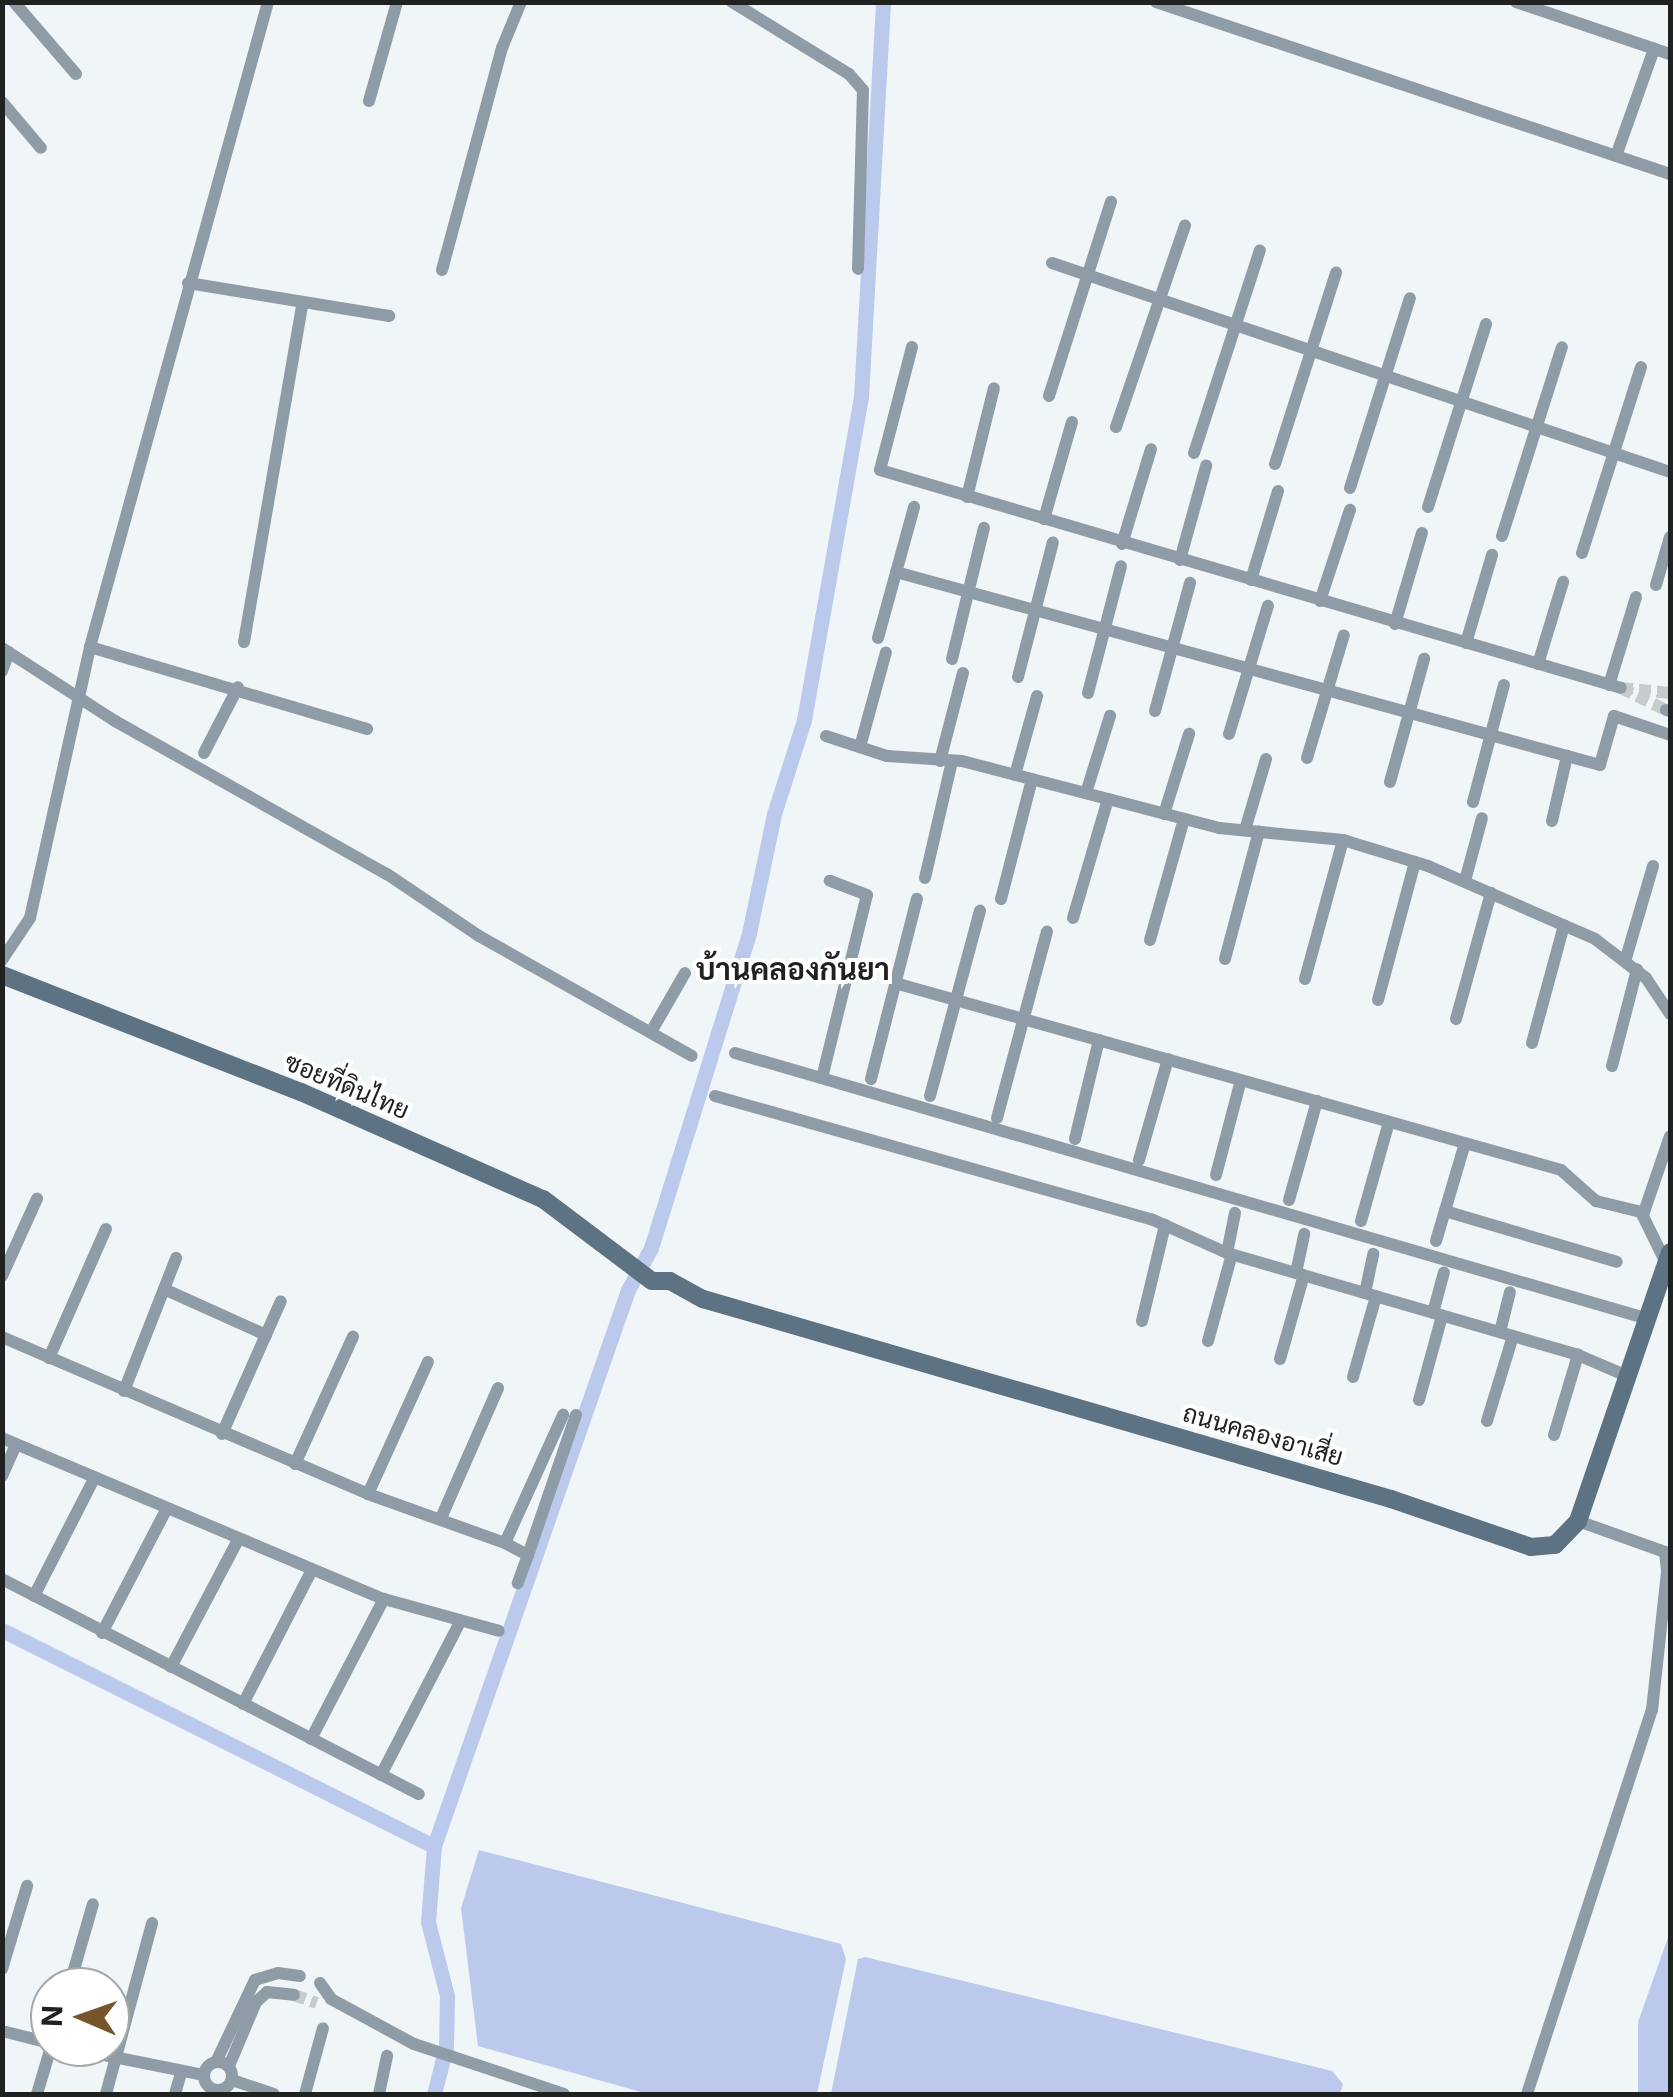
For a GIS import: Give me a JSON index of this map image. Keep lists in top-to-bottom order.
{
  "streets": {
    "street": ["ซอยที่ดินไทย", "ถนนคลองอาเสี่ย"]
  },
  "crossings": [
    ["ซอยที่ดินไทย", "ถนนคลองอาเสี่ย"]
  ],
  "districts": ["บ้านคลองกันยา"],
  "north": "left"
}
